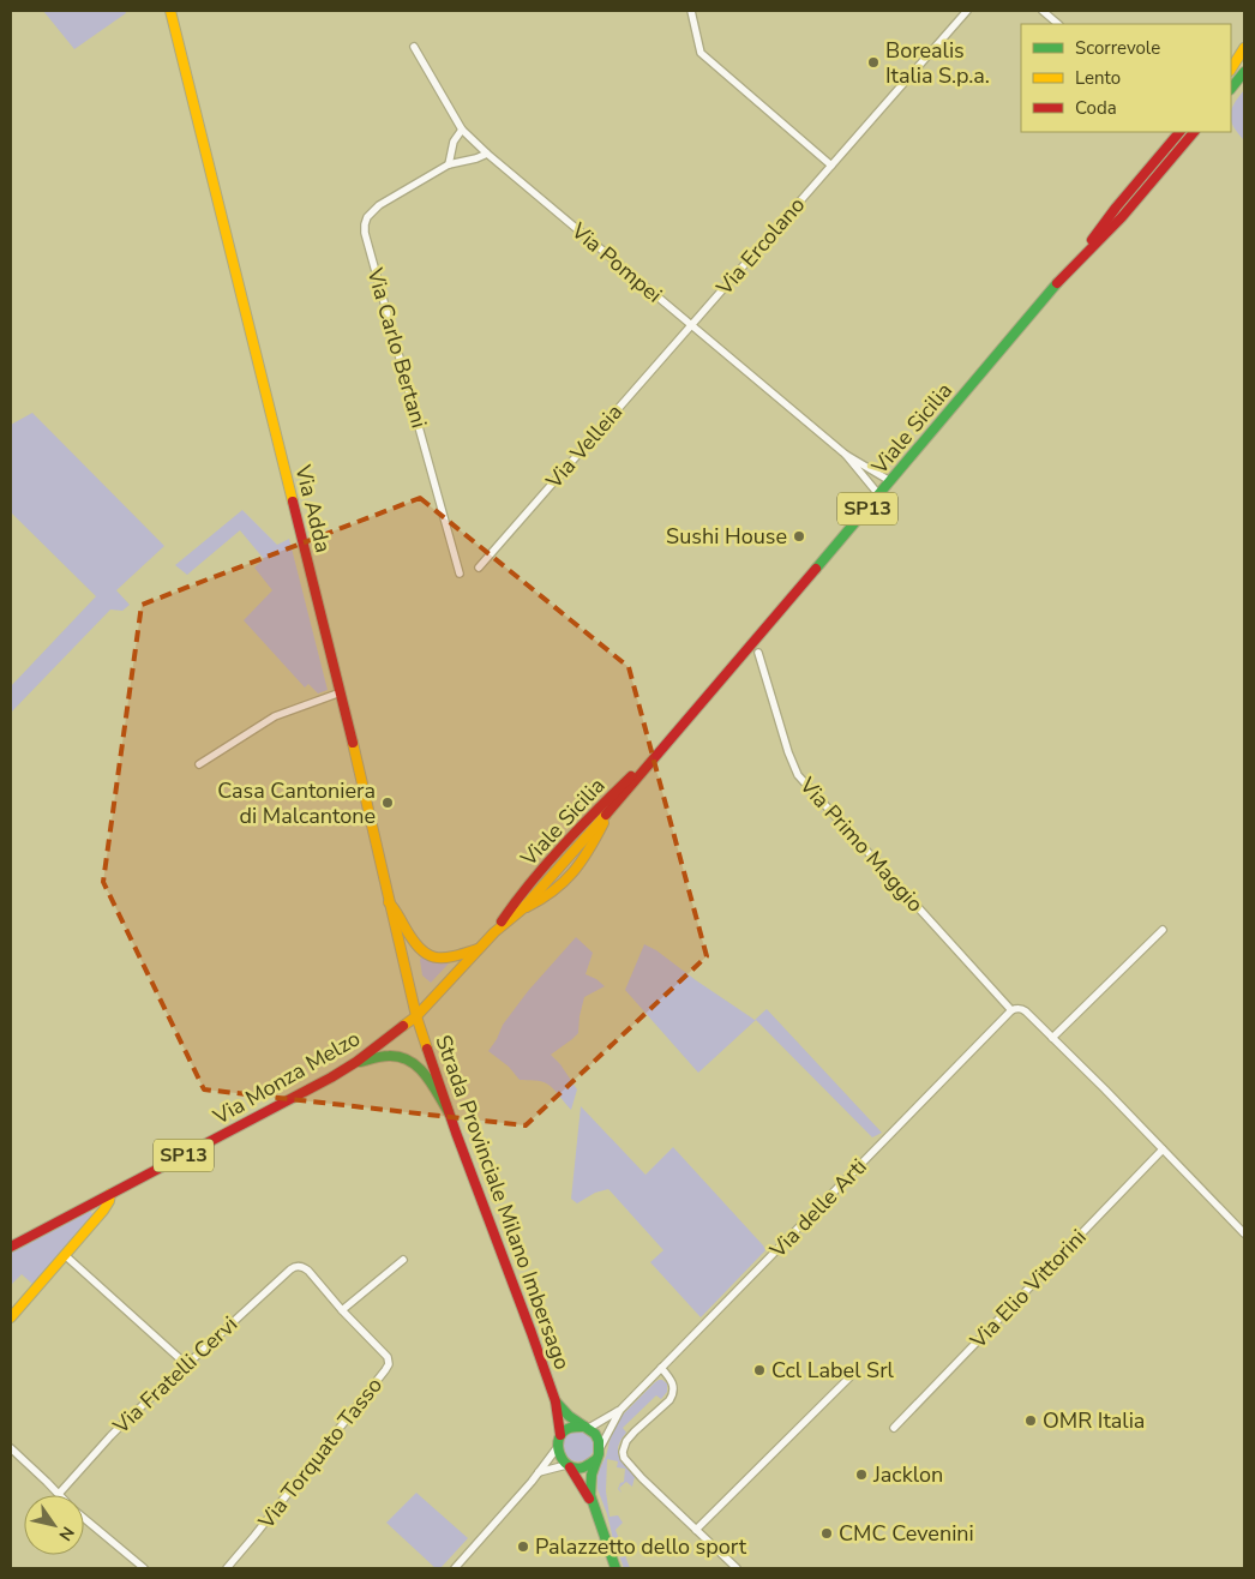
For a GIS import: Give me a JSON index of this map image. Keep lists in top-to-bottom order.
{
  "streets": {
    "main road": [
      "Viale Sicilia",
      "Via Adda",
      "SP13",
      "Via Monza Melzo",
      "Strada Provinciale Milano Imbersago"
    ],
    "street": [
      "Via Ercolano",
      "Via Pompei",
      "Via Carlo Bertani",
      "Via Velleia",
      "Via Primo Maggio",
      "Via delle Arti",
      "Via Elio Vittorini",
      "Via Fratelli Cervi",
      "Via Torquato Tasso"
    ]
  },
  "crossings": [
    ["Via Ercolano", "Via Pompei"],
    ["Via Ercolano", "Via Velleia"],
    ["Via Pompei", "Via Carlo Bertani"],
    ["Via Pompei", "Viale Sicilia"],
    ["Via Pompei", "Via Velleia"],
    ["Viale Sicilia", "Via Adda"],
    ["Viale Sicilia", "Via Monza Melzo"],
    ["Viale Sicilia", "Strada Provinciale Milano Imbersago"],
    ["Via Adda", "Via Monza Melzo"],
    ["Via Adda", "Strada Provinciale Milano Imbersago"],
    ["Via Primo Maggio", "Via delle Arti"],
    ["Via Primo Maggio", "Via Elio Vittorini"],
    ["Via Monza Melzo", "Strada Provinciale Milano Imbersago"],
    ["Strada Provinciale Milano Imbersago", "Via delle Arti"],
    ["Via Fratelli Cervi", "Via Torquato Tasso"]
  ],
  "places": [
    "Borealis Italia S.p.a.",
    "Sushi House",
    "Casa Cantoniera di Malcantone",
    "Ccl Label Srl",
    "OMR Italia",
    "Jacklon",
    "CMC Cevenini",
    "Palazzetto dello sport"
  ],
  "legend": ["Scorrevole", "Lento", "Coda"],
  "north": "bottom right"
}
